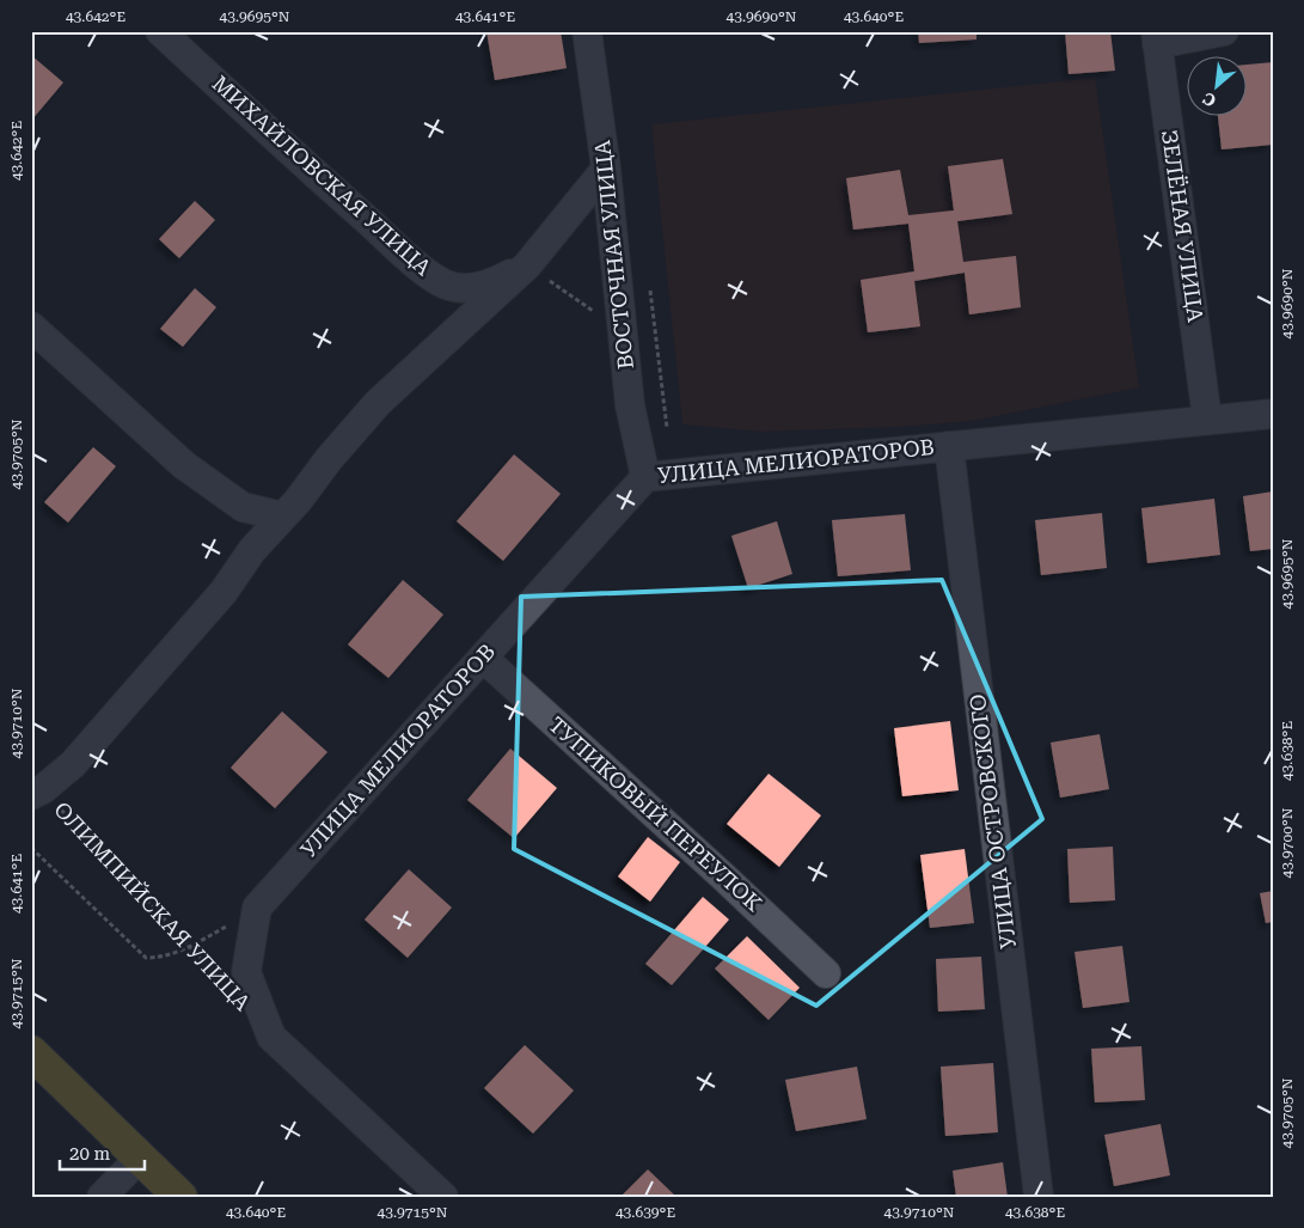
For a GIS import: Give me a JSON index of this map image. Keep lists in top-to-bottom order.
{
  "streets": {
    "street": [
      "МИХАЙЛОВСКАЯ УЛИЦА",
      "ЗЕЛЁНАЯ УЛИЦА",
      "ВОСТОЧНАЯ УЛИЦА",
      "УЛИЦА МЕЛИОРАТОРОВ",
      "ТУПИКОВЫЙ ПЕРЕУЛОК",
      "УЛИЦА ОСТРОВСКОГО",
      "ОЛИМПИЙСКАЯ УЛИЦА"
    ]
  },
  "crossings": [
    ["ЗЕЛЁНАЯ УЛИЦА", "УЛИЦА МЕЛИОРАТОРОВ"],
    ["ВОСТОЧНАЯ УЛИЦА", "УЛИЦА МЕЛИОРАТОРОВ"],
    ["УЛИЦА МЕЛИОРАТОРОВ", "ТУПИКОВЫЙ ПЕРЕУЛОК"],
    ["УЛИЦА МЕЛИОРАТОРОВ", "УЛИЦА ОСТРОВСКОГО"],
    ["УЛИЦА МЕЛИОРАТОРОВ", "ОЛИМПИЙСКАЯ УЛИЦА"]
  ],
  "scale_bar": "20 m",
  "north": "bottom left",
  "coordinates": [
    "43.642°E",
    "43.9695°N",
    "43.641°E",
    "43.9690°N",
    "43.640°E",
    "43.9705°N",
    "43.9710°N",
    "43.638°E",
    "43.9700°N",
    "43.9715°N",
    "43.639°E"
  ]
}
